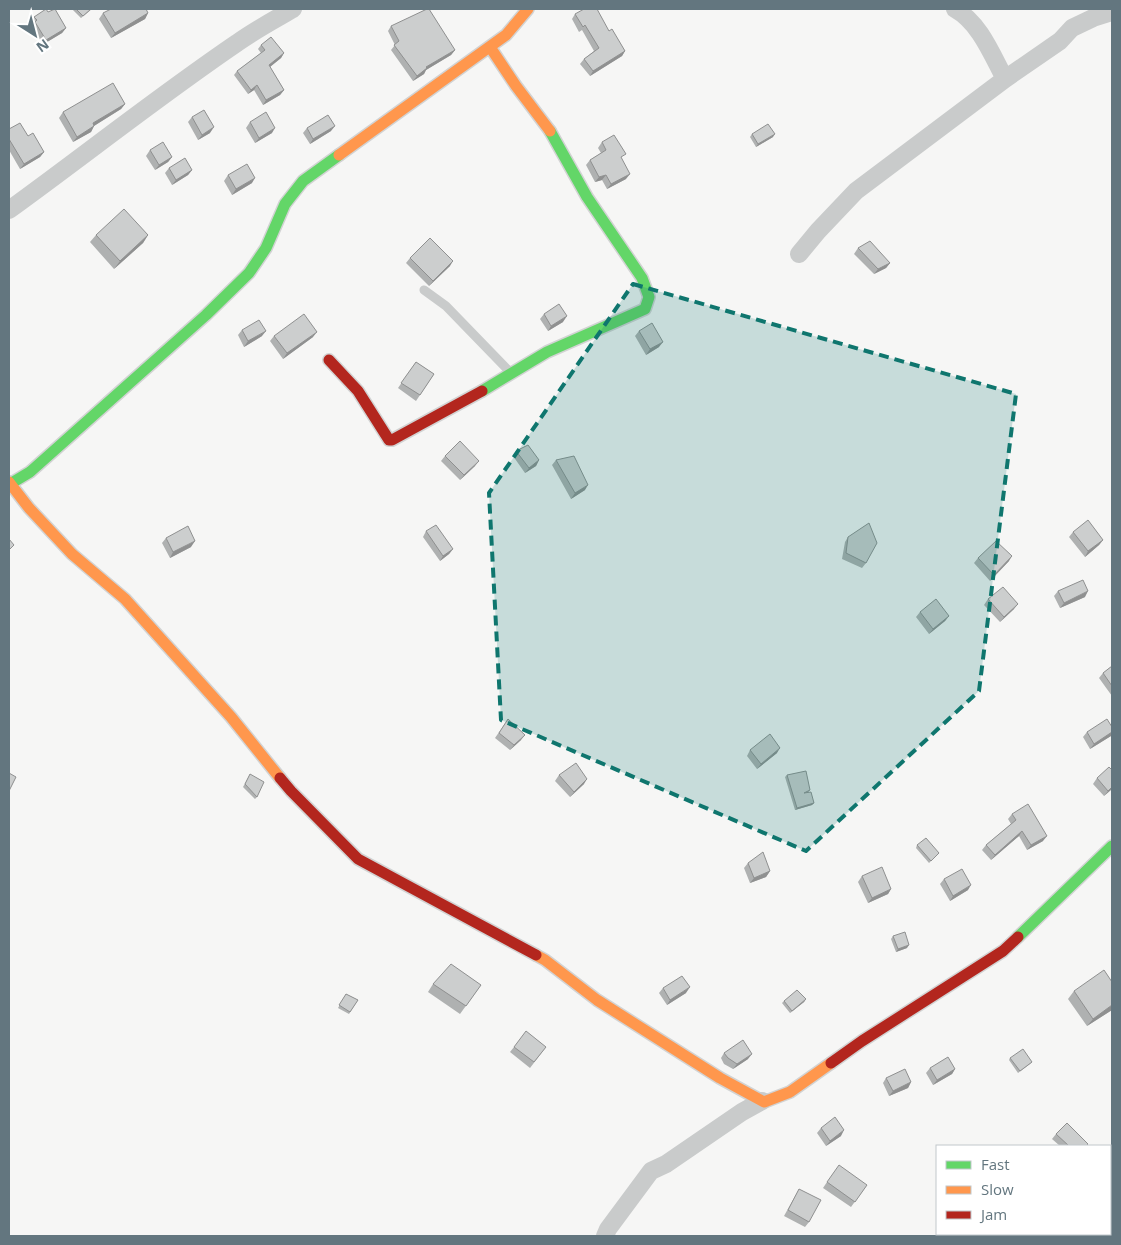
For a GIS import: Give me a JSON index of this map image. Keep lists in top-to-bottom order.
{
  "legend": ["Fast", "Slow", "Jam"],
  "north": "bottom right"
}
